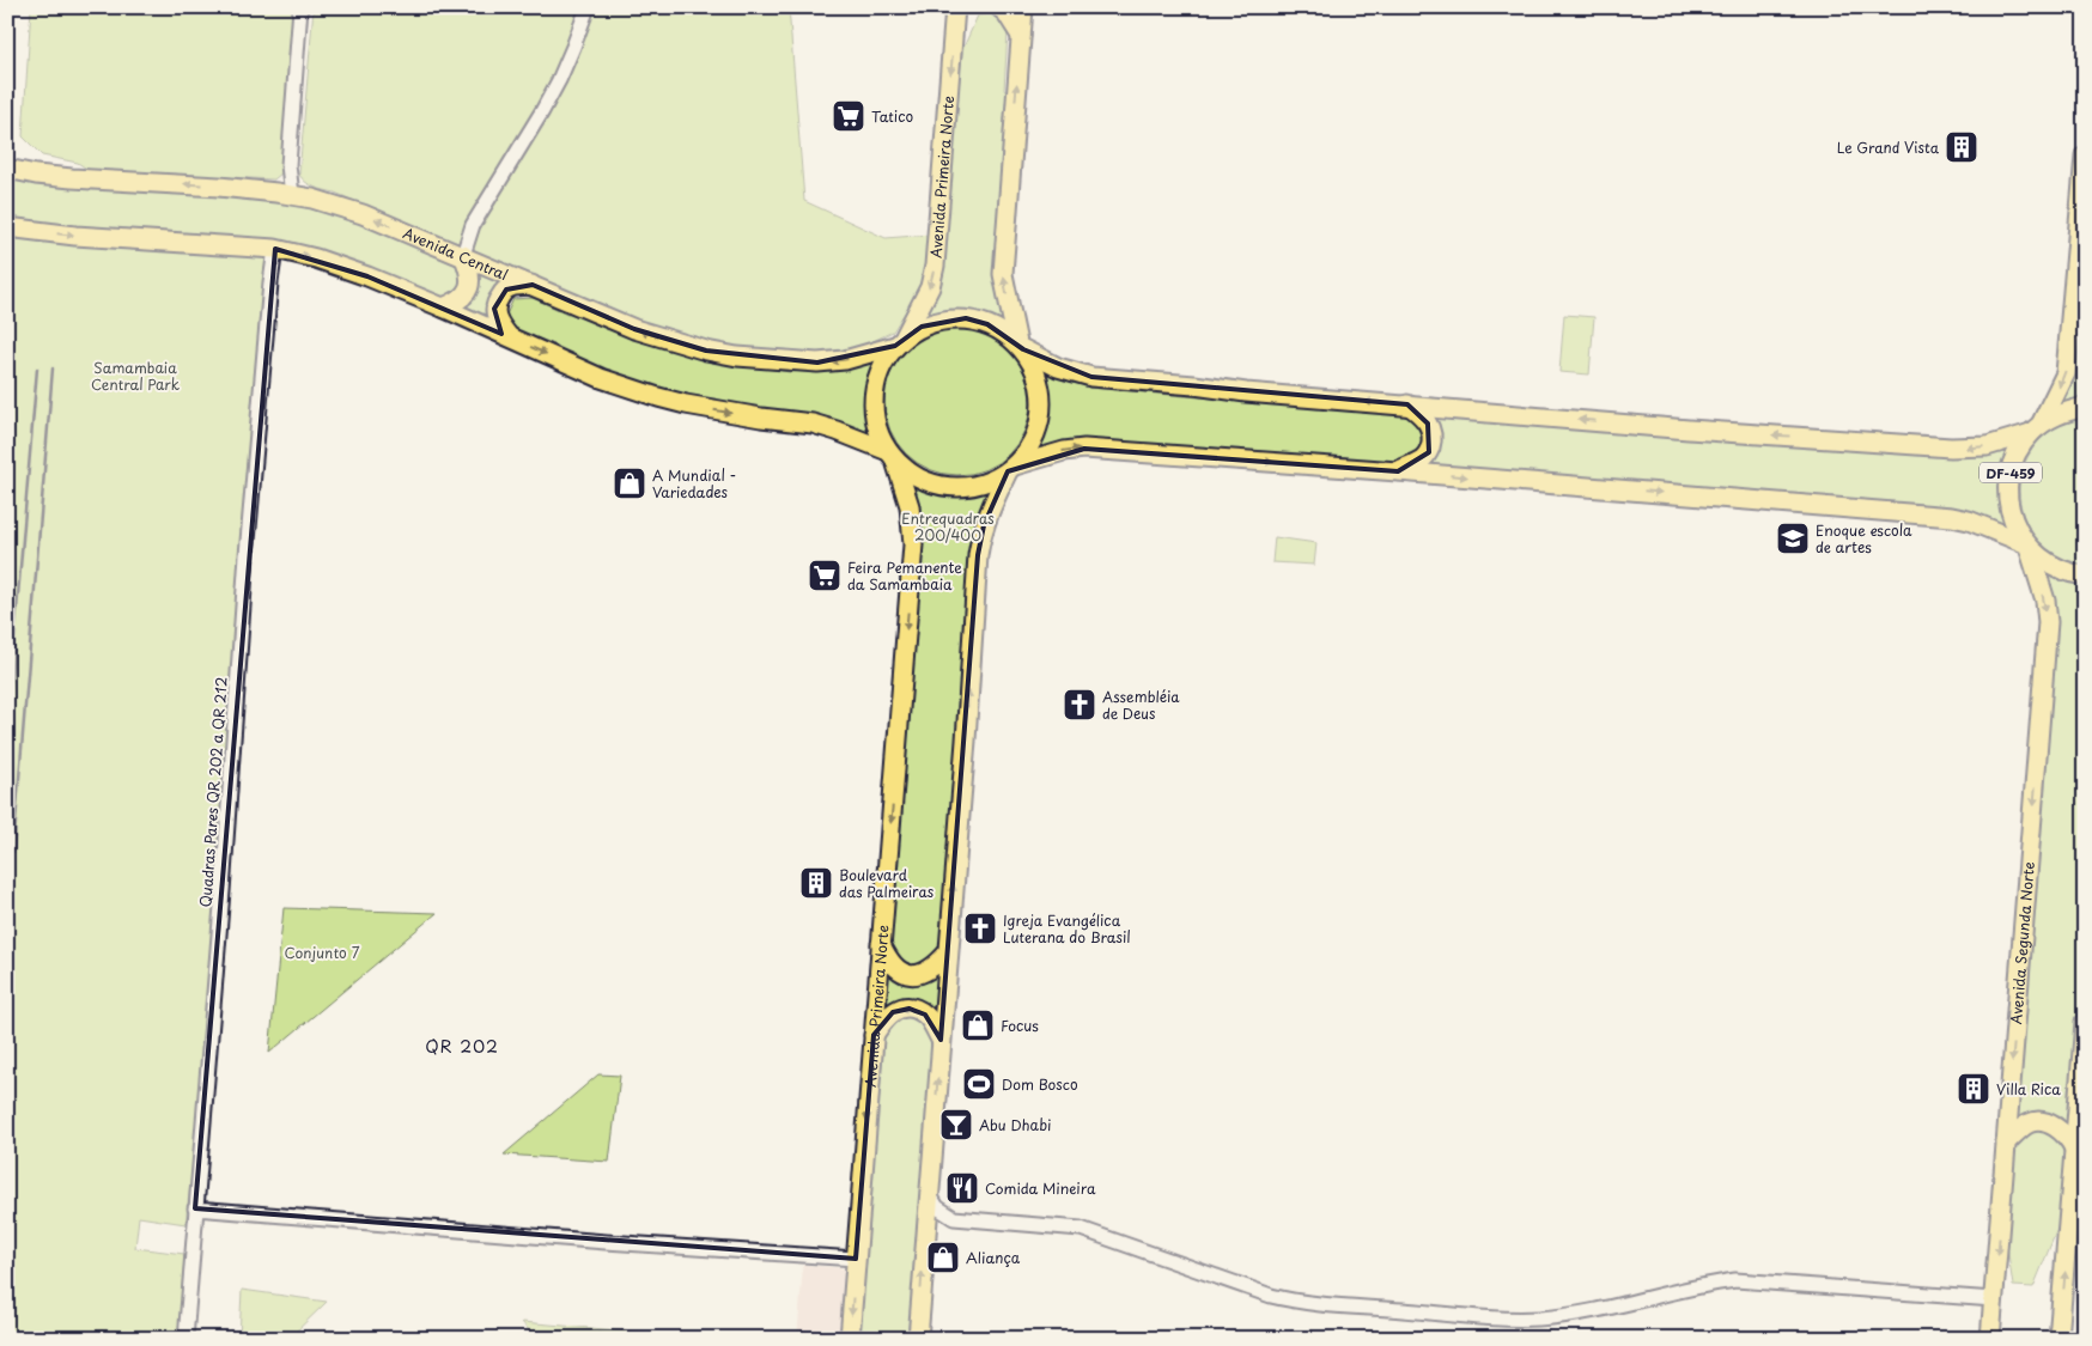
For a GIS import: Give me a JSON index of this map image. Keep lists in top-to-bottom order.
{
  "streets": {
    "main road": [
      "Avenida Primeira Norte",
      "Avenida Central",
      "DF-459",
      "Avenida Segunda Norte"
    ],
    "street": ["Quadras Pares QR 202 a QR 212"]
  },
  "crossings": [
    ["Avenida Primeira Norte", "Avenida Central"],
    ["DF-459", "Avenida Segunda Norte"]
  ],
  "districts": ["QR 202"],
  "parks": ["Samambaia Central Park", "Entrequadras 200/400", "Conjunto 7"],
  "places": {
    "supermarket": ["Tatico", "Feira Pemanente da Samambaia"],
    "building": ["Le Grand Vista", "Boulevard das Palmeiras", "Villa Rica"],
    "shop": ["A Mundial - Variedades", "Focus", "Aliança"],
    "school or university": ["Enoque escola de artes"],
    "church": ["Assembléia de Deus", "Igreja Evangélica Luterana do Brasil"],
    "sports": ["Dom Bosco"],
    "bar": ["Abu Dhabi"],
    "restaurant": ["Comida Mineira"]
  }
}
